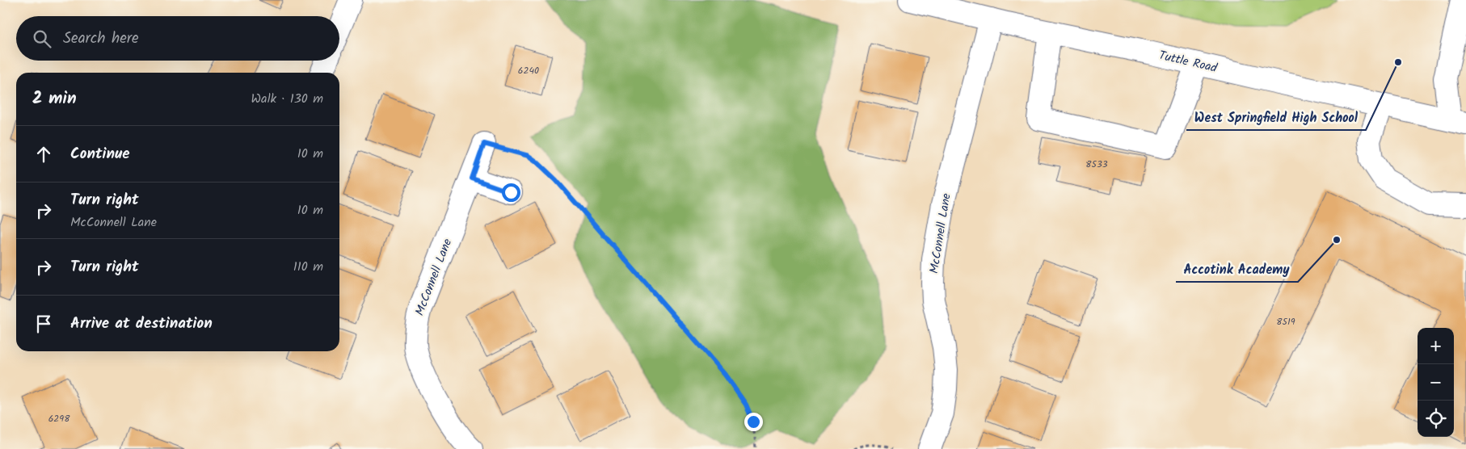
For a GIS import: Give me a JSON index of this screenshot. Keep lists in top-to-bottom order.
{
  "streets": {
    "street": ["Tuttle Road", "McConnell Lane"]
  },
  "crossings": [
    ["Tuttle Road", "McConnell Lane"]
  ],
  "places": ["West Springfield High School", "Accotink Academy"],
  "house_numbers": [
    "6240",
    "8533",
    "8519",
    "6298"
  ],
  "page": {
    "search": "Search here",
    "heading": ["2 min", "Walk · 130 m"],
    "list": [
      ["Continue", "10 m"],
      ["Turn right", "McConnell Lane", "10 m"],
      ["Turn right", "110 m"],
      "Arrive at destination"
    ],
    "map_buttons": ["+", "−"]
  }
}
